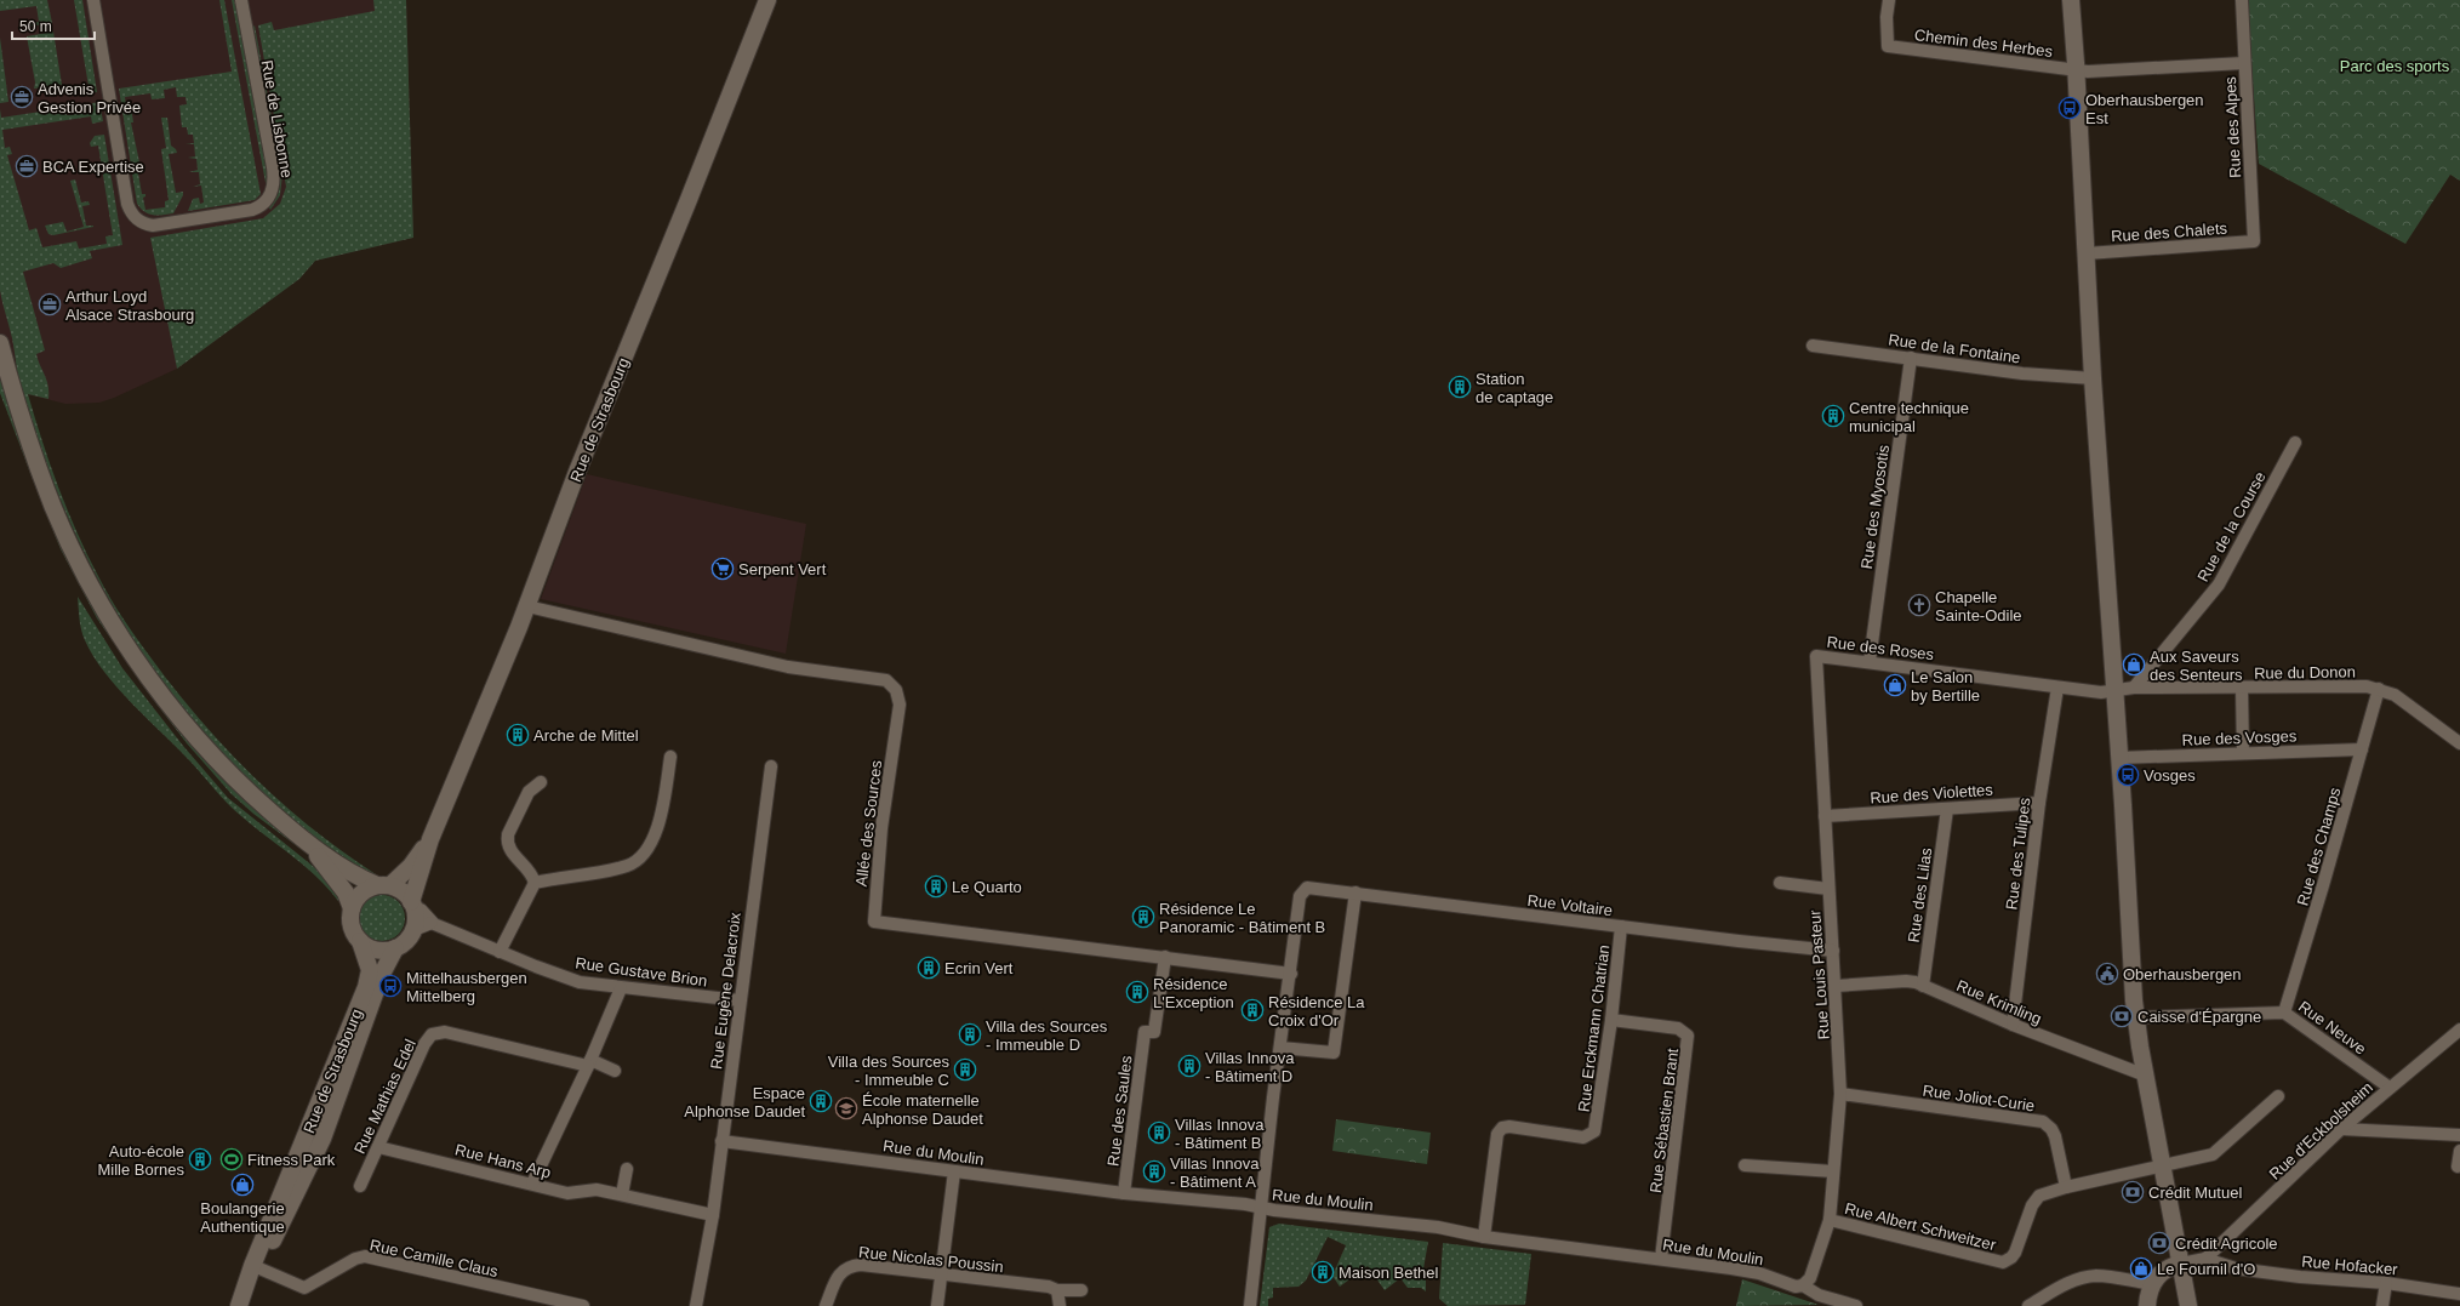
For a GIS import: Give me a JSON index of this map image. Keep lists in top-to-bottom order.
{
  "streets": {
    "main road": ["Rue de Strasbourg"],
    "street": [
      "Chemin des Herbes",
      "Rue de Lisbonne",
      "Rue des Alpes",
      "Rue des Chalets",
      "Rue de la Fontaine",
      "Rue des Myosotis",
      "Rue de la Course",
      "Rue des Roses",
      "Rue du Donon",
      "Rue des Vosges",
      "Rue des Violettes",
      "Allée des Sources",
      "Rue des Champs",
      "Rue des Tulipes",
      "Rue des Lilas",
      "Rue Voltaire",
      "Rue Gustave Brion",
      "Rue Louis Pasteur",
      "Rue Eugène Delacroix",
      "Rue Krimling",
      "Rue Neuve",
      "Rue Erckmann Chatrian",
      "Rue Mathias Edel",
      "Rue Joliot-Curie",
      "Rue des Saules",
      "Rue Sébastien Brant",
      "Rue d'Eckbolsheim",
      "Rue du Moulin",
      "Rue Hans Arp",
      "Rue Albert Schweitzer",
      "Rue Camille Claus",
      "Rue Nicolas Poussin",
      "Rue Hofacker"
    ]
  },
  "crossings": [
    ["Chemin des Herbes", "Rue des Alpes"],
    ["Rue des Alpes", "Rue des Chalets"],
    ["Rue de la Fontaine", "Rue des Myosotis"],
    ["Rue de Strasbourg", "Allée des Sources"],
    ["Rue de Strasbourg", "Rue Gustave Brion"],
    ["Rue de Strasbourg", "Rue Camille Claus"],
    ["Rue des Myosotis", "Rue des Roses"],
    ["Rue de la Course", "Rue du Donon"],
    ["Rue des Roses", "Rue du Donon"],
    ["Rue des Roses", "Rue des Tulipes"],
    ["Rue des Roses", "Rue Louis Pasteur"],
    ["Rue du Donon", "Rue des Champs"],
    ["Rue des Vosges", "Rue des Champs"],
    ["Rue des Violettes", "Rue des Tulipes"],
    ["Rue des Violettes", "Rue des Lilas"],
    ["Rue des Violettes", "Rue Louis Pasteur"],
    ["Allée des Sources", "Rue Voltaire"],
    ["Allée des Sources", "Rue des Saules"],
    ["Rue des Champs", "Rue Neuve"],
    ["Rue des Tulipes", "Rue Krimling"],
    ["Rue des Lilas", "Rue Krimling"],
    ["Rue Voltaire", "Rue Louis Pasteur"],
    ["Rue Voltaire", "Rue Erckmann Chatrian"],
    ["Rue Gustave Brion", "Rue Eugène Delacroix"],
    ["Rue Louis Pasteur", "Rue Krimling"],
    ["Rue Louis Pasteur", "Rue Joliot-Curie"],
    ["Rue Louis Pasteur", "Rue du Moulin"],
    ["Rue Louis Pasteur", "Rue Albert Schweitzer"],
    ["Rue Eugène Delacroix", "Rue du Moulin"],
    ["Rue Eugène Delacroix", "Rue Hans Arp"],
    ["Rue Neuve", "Rue d'Eckbolsheim"],
    ["Rue Erckmann Chatrian", "Rue Sébastien Brant"],
    ["Rue Erckmann Chatrian", "Rue du Moulin"],
    ["Rue Mathias Edel", "Rue Hans Arp"],
    ["Rue Joliot-Curie", "Rue Albert Schweitzer"],
    ["Rue des Saules", "Rue du Moulin"],
    ["Rue Sébastien Brant", "Rue du Moulin"],
    ["Rue d'Eckbolsheim", "Rue Hofacker"]
  ],
  "parks": ["Parc des sports"],
  "places": {
    "office": ["Advenis Gestion Privée", "BCA Expertise", "Arthur Loyd Alsace Strasbourg"],
    "bus stop": ["Oberhausbergen Est", "Vosges", "Mittelhausbergen Mittelberg"],
    "building": [
      "Station de captage",
      "Centre technique municipal",
      "Arche de Mittel",
      "Le Quarto",
      "Résidence Le Panoramic - Bâtiment B",
      "Ecrin Vert",
      "Résidence L'Exception",
      "Résidence La Croix d'Or",
      "Villa des Sources - Immeuble D",
      "Villas Innova - Bâtiment D",
      "Villa des Sources - Immeuble C",
      "Espace Alphonse Daudet",
      "Villas Innova - Bâtiment B",
      "Auto-école Mille Bornes",
      "Villas Innova - Bâtiment A",
      "Maison Bethel"
    ],
    "supermarket": ["Serpent Vert"],
    "church": ["Chapelle Sainte-Odile"],
    "shop": [
      "Aux Saveurs des Senteurs",
      "Le Salon by Bertille",
      "Boulangerie Authentique",
      "Le Fournil d'O"
    ],
    "public building": ["Oberhausbergen"],
    "bank": ["Caisse d'Épargne", "Crédit Mutuel", "Crédit Agricole"],
    "school or university": ["École maternelle Alphonse Daudet"],
    "sports": ["Fitness Park"]
  },
  "scale_bar": "50 m"
}
